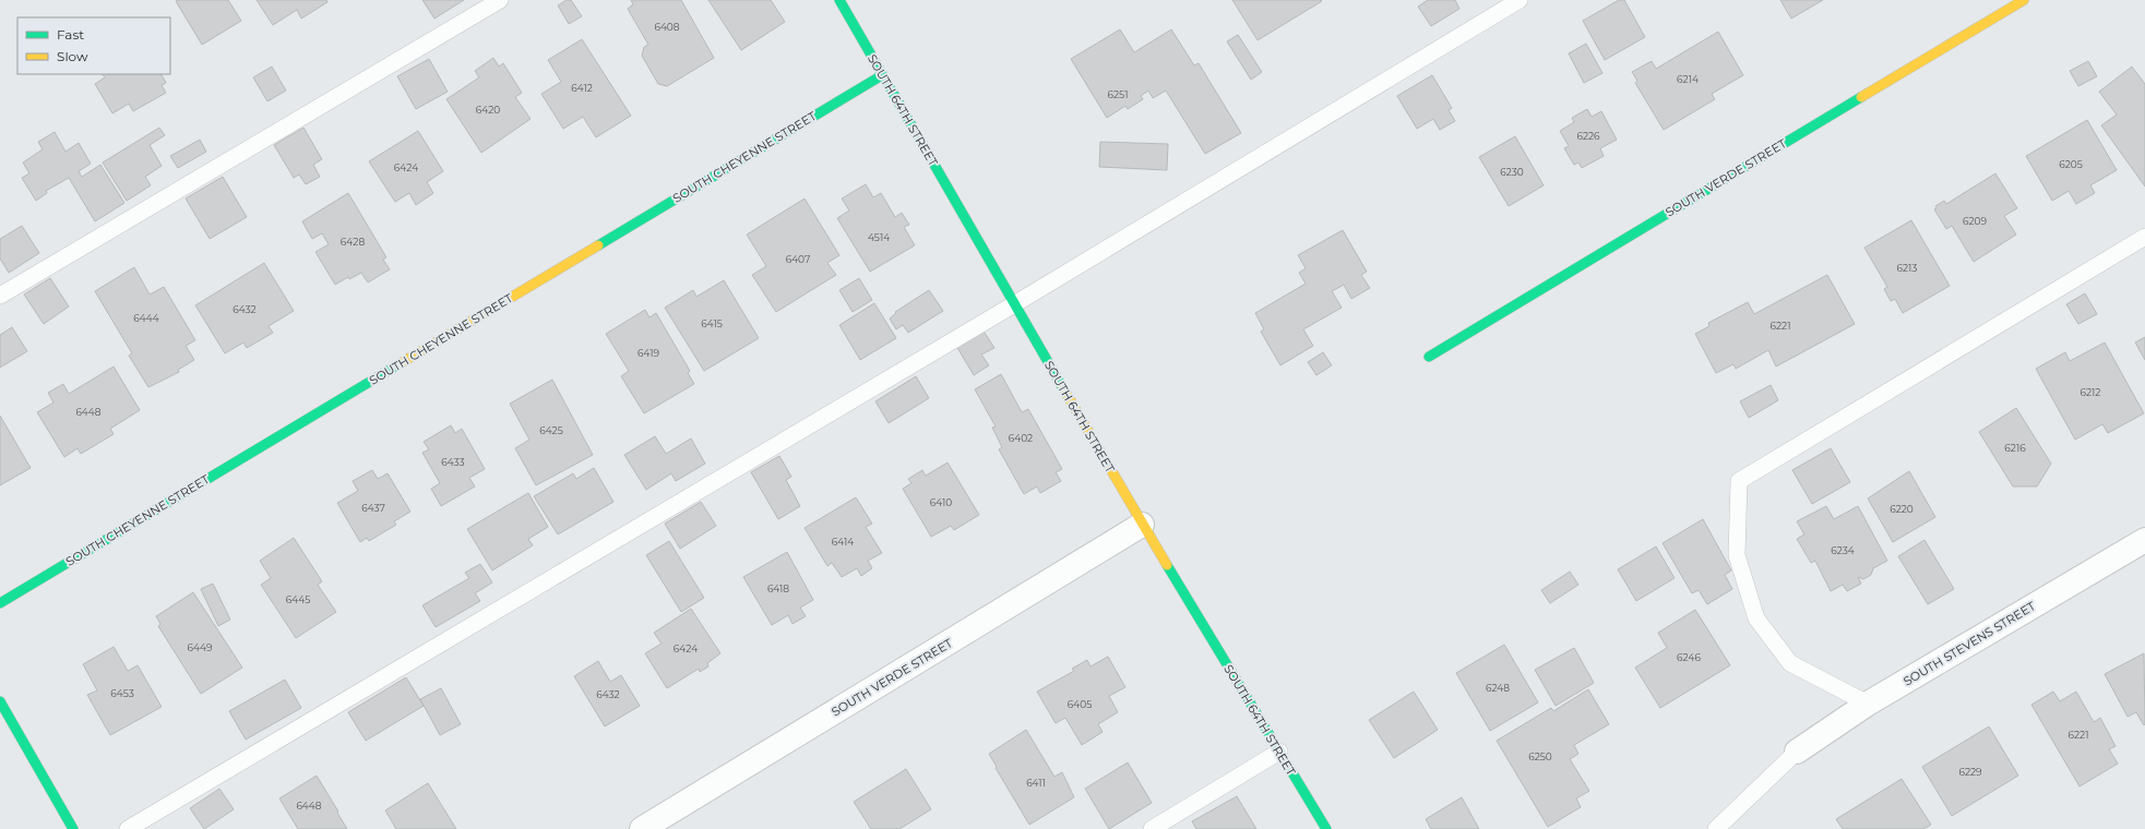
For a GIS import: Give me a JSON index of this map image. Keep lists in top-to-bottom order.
{
  "streets": {
    "street": [
      "SOUTH 64TH STREET",
      "SOUTH CHEYENNE STREET",
      "SOUTH VERDE STREET",
      "SOUTH STEVENS STREET"
    ]
  },
  "crossings": [
    ["SOUTH 64TH STREET", "SOUTH CHEYENNE STREET"],
    ["SOUTH 64TH STREET", "SOUTH VERDE STREET"]
  ],
  "house_numbers": [
    "6408",
    "6214",
    "6412",
    "6251",
    "6420",
    "6226",
    "6205",
    "6424",
    "6230",
    "6209",
    "4514",
    "6428",
    "6407",
    "6213",
    "6432",
    "6444",
    "6415",
    "6221",
    "6419",
    "6212",
    "6448",
    "6425",
    "6402",
    "6216",
    "6433",
    "6410",
    "6437",
    "6220",
    "6414",
    "6234",
    "6418",
    "6445",
    "6449",
    "6424",
    "6246",
    "6248",
    "6453",
    "6432",
    "6405",
    "6221",
    "6250",
    "6229",
    "6411",
    "6448"
  ],
  "legend": ["Fast", "Slow"]
}
